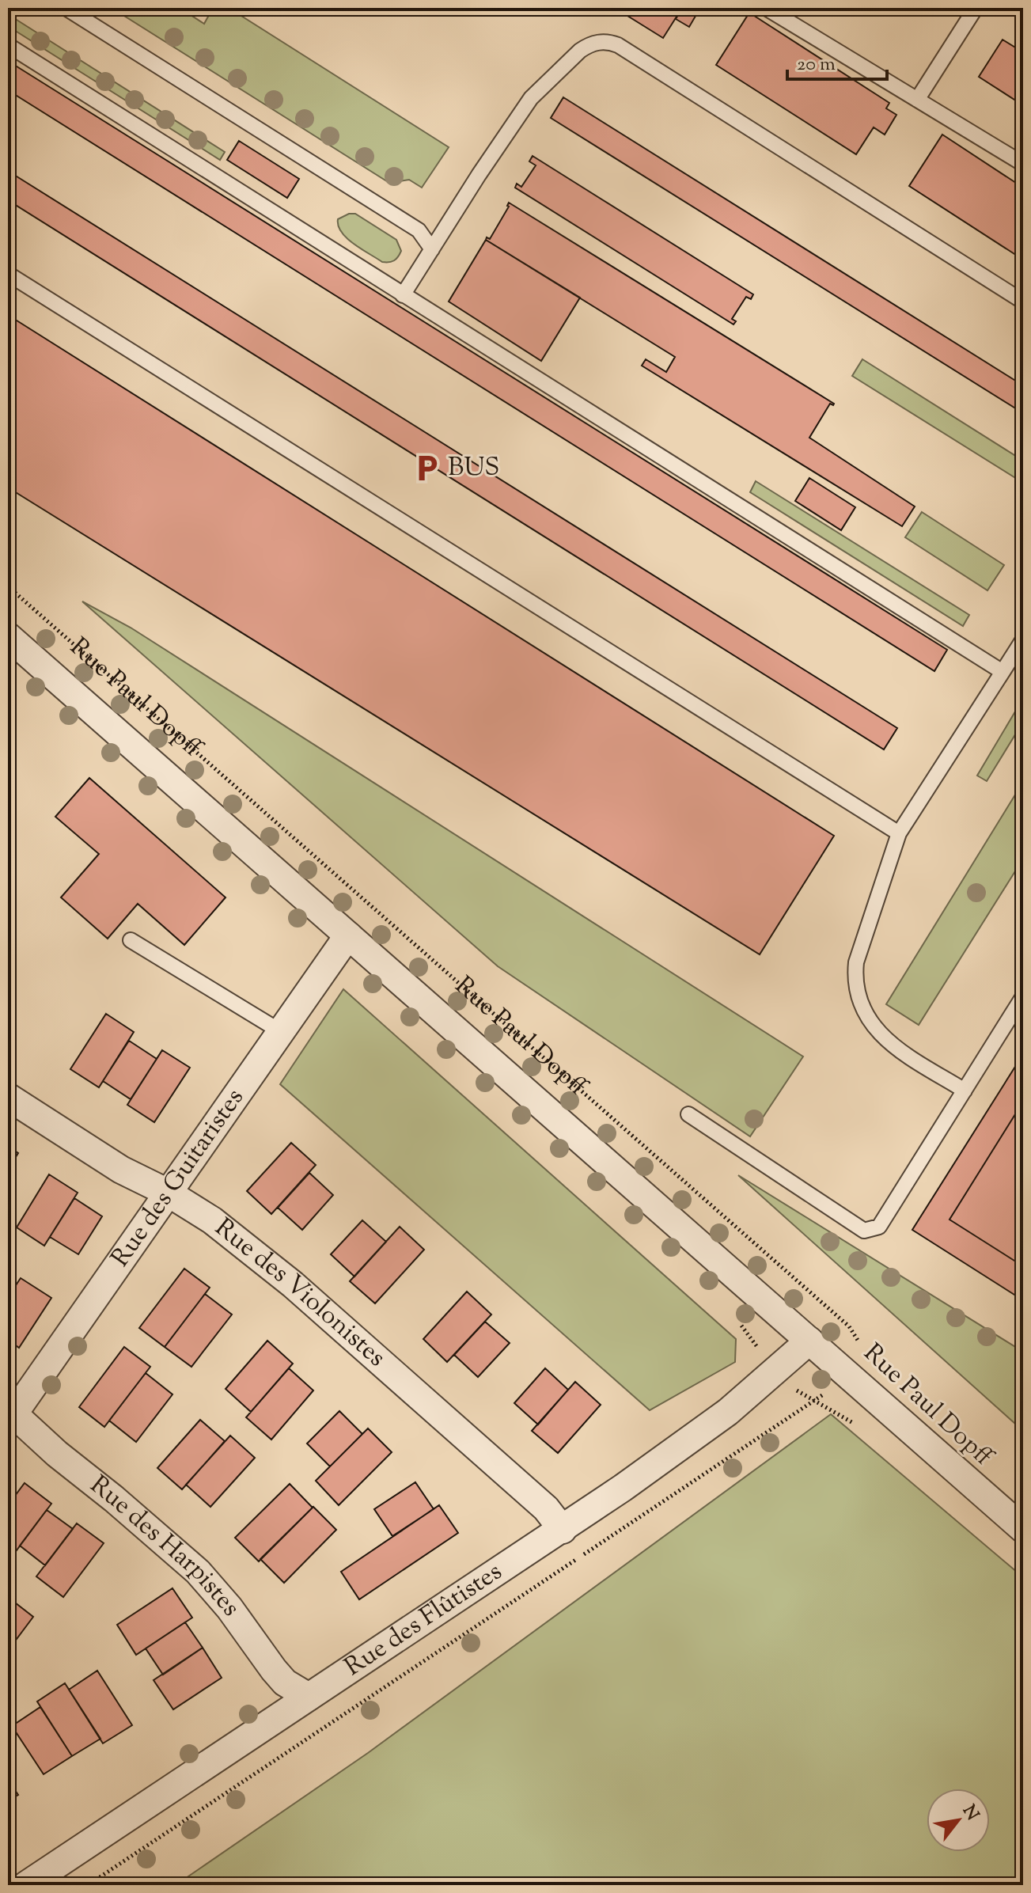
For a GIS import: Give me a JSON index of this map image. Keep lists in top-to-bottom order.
{
  "streets": {
    "street": [
      "Rue Paul Dopff",
      "Rue des Guitaristes",
      "Rue des Violonistes",
      "Rue des Harpistes",
      "Rue des Flûtistes"
    ]
  },
  "crossings": [
    ["Rue Paul Dopff", "Rue des Guitaristes"],
    ["Rue Paul Dopff", "Rue des Flûtistes"],
    ["Rue des Guitaristes", "Rue des Violonistes"],
    ["Rue des Guitaristes", "Rue des Harpistes"],
    ["Rue des Violonistes", "Rue des Flûtistes"],
    ["Rue des Harpistes", "Rue des Flûtistes"]
  ],
  "places": {
    "parking": ["BUS"]
  },
  "scale_bar": "20 m",
  "north": "top right"
}
